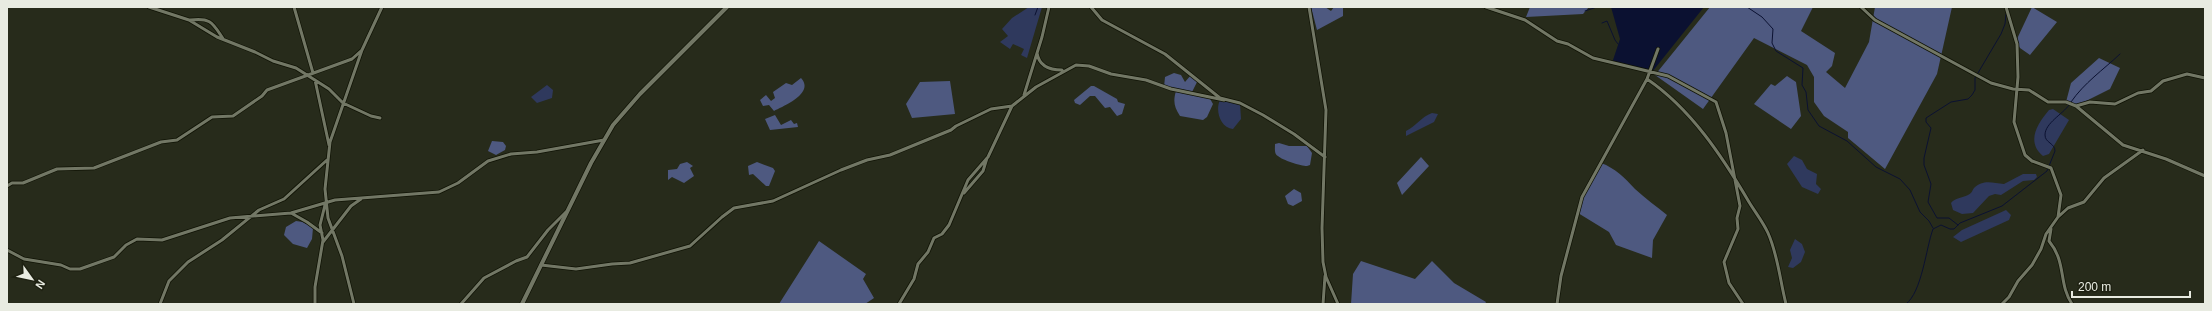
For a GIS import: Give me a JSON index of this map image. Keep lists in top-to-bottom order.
{
  "scale_bar": "200 m",
  "north": "bottom right"
}
